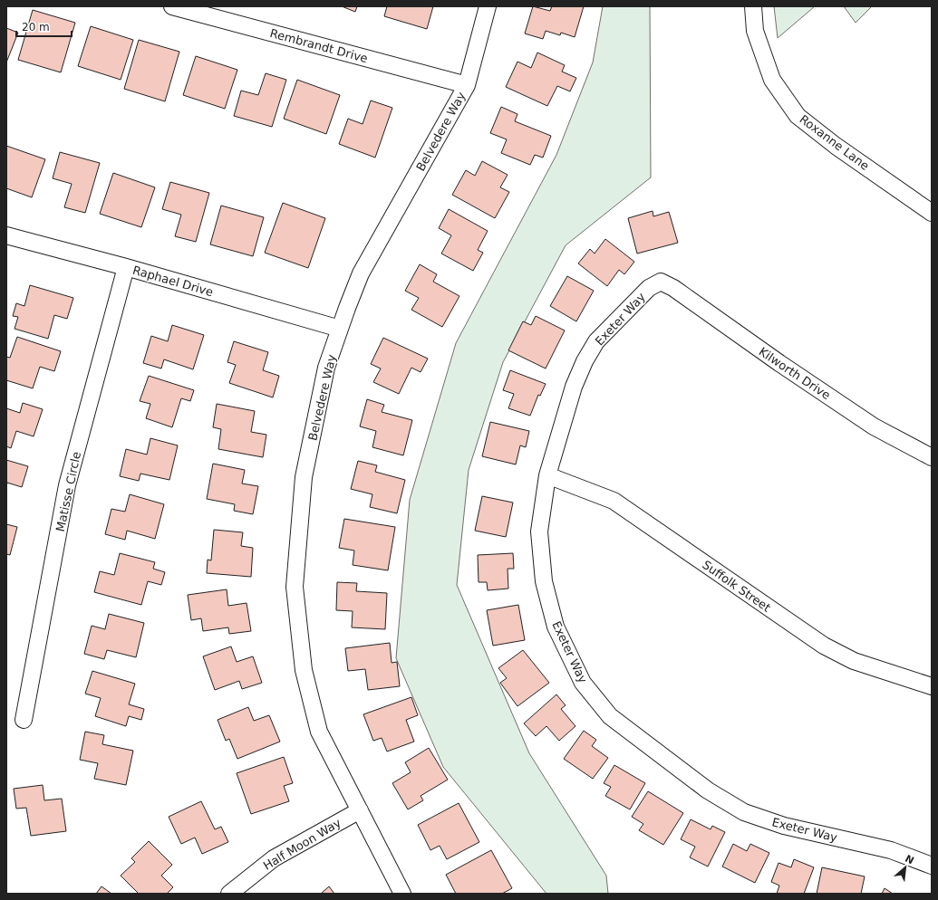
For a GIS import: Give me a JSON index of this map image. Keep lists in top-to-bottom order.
{
  "streets": {
    "street": [
      "Rembrandt Drive",
      "Belvedere Way",
      "Roxanne Lane",
      "Raphael Drive",
      "Exeter Way",
      "Kilworth Drive",
      "Matisse Circle",
      "Suffolk Street",
      "Half Moon Way"
    ]
  },
  "crossings": [
    ["Rembrandt Drive", "Belvedere Way"],
    ["Belvedere Way", "Raphael Drive"],
    ["Belvedere Way", "Half Moon Way"],
    ["Raphael Drive", "Matisse Circle"],
    ["Exeter Way", "Kilworth Drive"],
    ["Exeter Way", "Suffolk Street"]
  ],
  "scale_bar": "20 m",
  "north": "top right"
}
